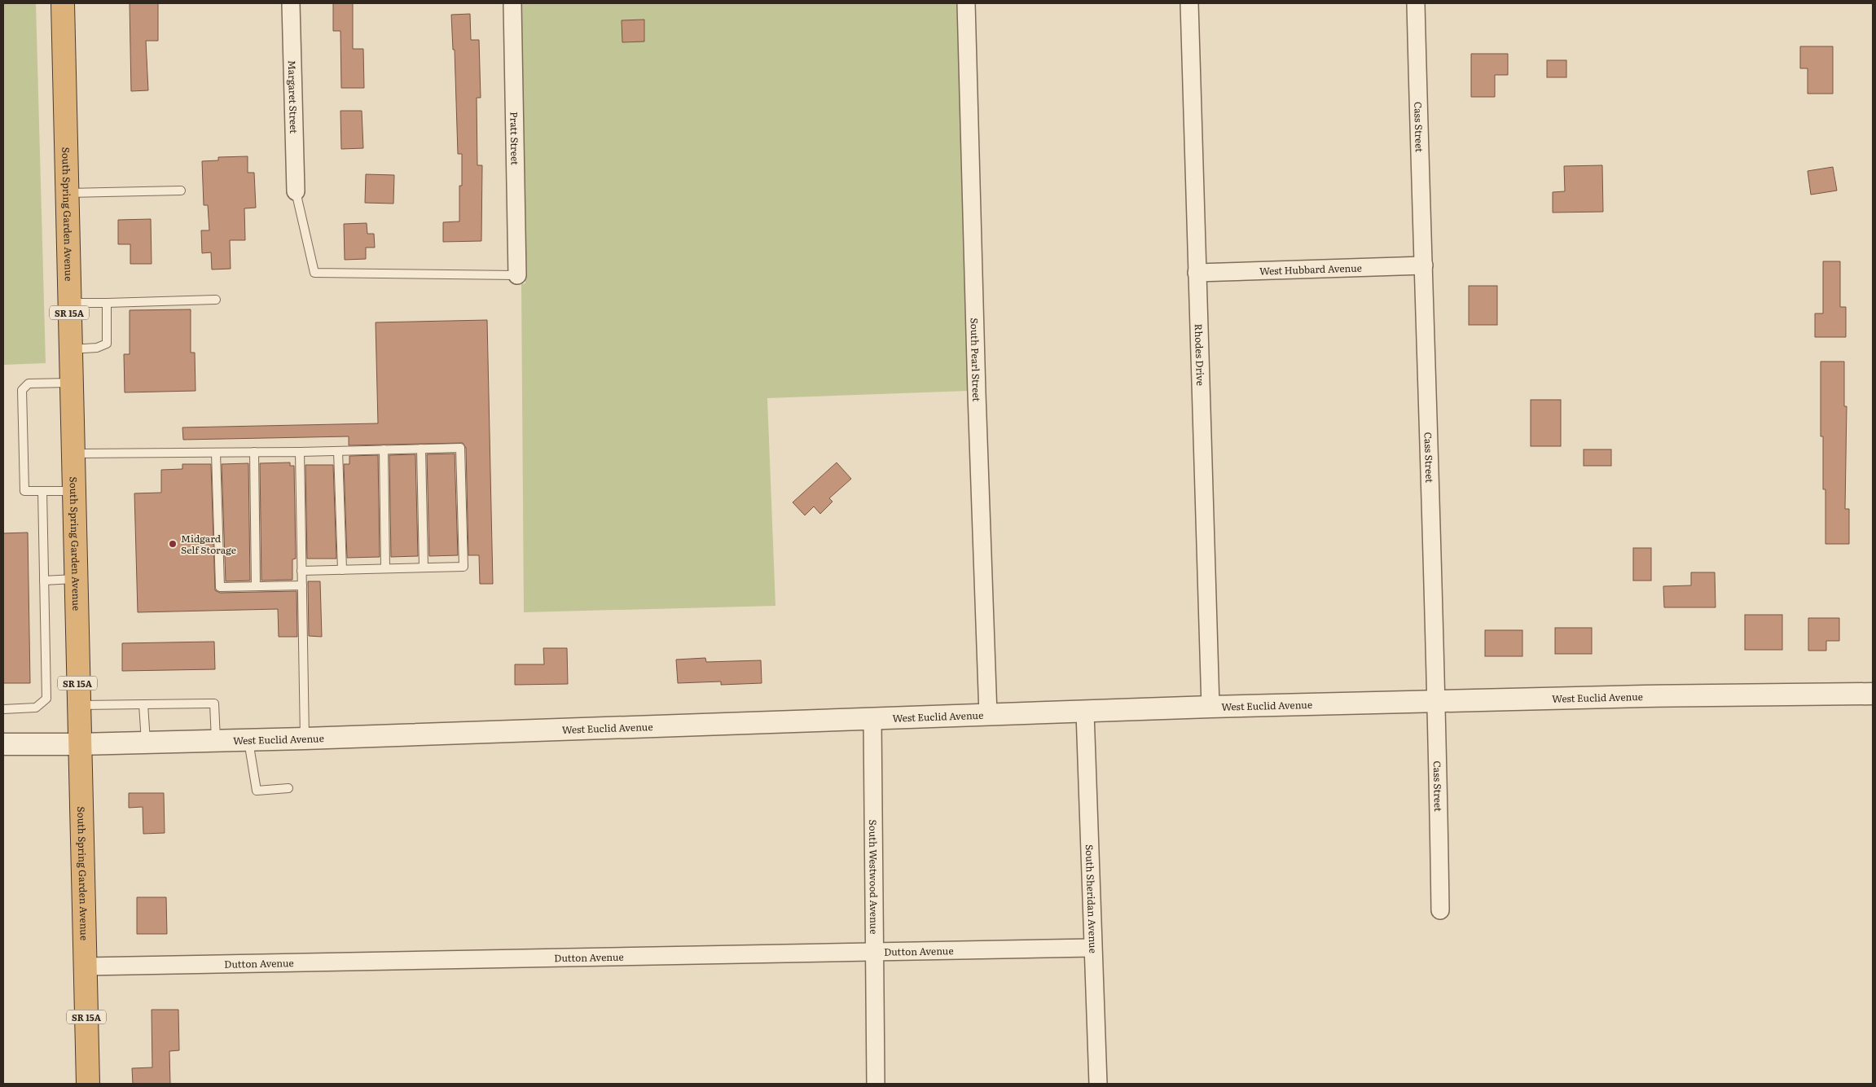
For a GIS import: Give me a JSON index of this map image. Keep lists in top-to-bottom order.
{
  "streets": {
    "highway": ["South Spring Garden Avenue", "SR 15A"],
    "street": [
      "Margaret Street",
      "Cass Street",
      "Pratt Street",
      "West Hubbard Avenue",
      "Rhodes Drive",
      "South Pearl Street",
      "West Euclid Avenue",
      "South Westwood Avenue",
      "South Sheridan Avenue",
      "Dutton Avenue"
    ]
  },
  "crossings": [
    ["Cass Street", "West Hubbard Avenue"],
    ["Cass Street", "West Euclid Avenue"],
    ["South Spring Garden Avenue", "West Euclid Avenue"],
    ["South Spring Garden Avenue", "Dutton Avenue"],
    ["West Hubbard Avenue", "Rhodes Drive"],
    ["Rhodes Drive", "West Euclid Avenue"],
    ["South Pearl Street", "West Euclid Avenue"],
    ["West Euclid Avenue", "South Westwood Avenue"],
    ["West Euclid Avenue", "South Sheridan Avenue"],
    ["South Westwood Avenue", "Dutton Avenue"],
    ["South Sheridan Avenue", "Dutton Avenue"]
  ],
  "places": ["Midgard Self Storage"]
}
